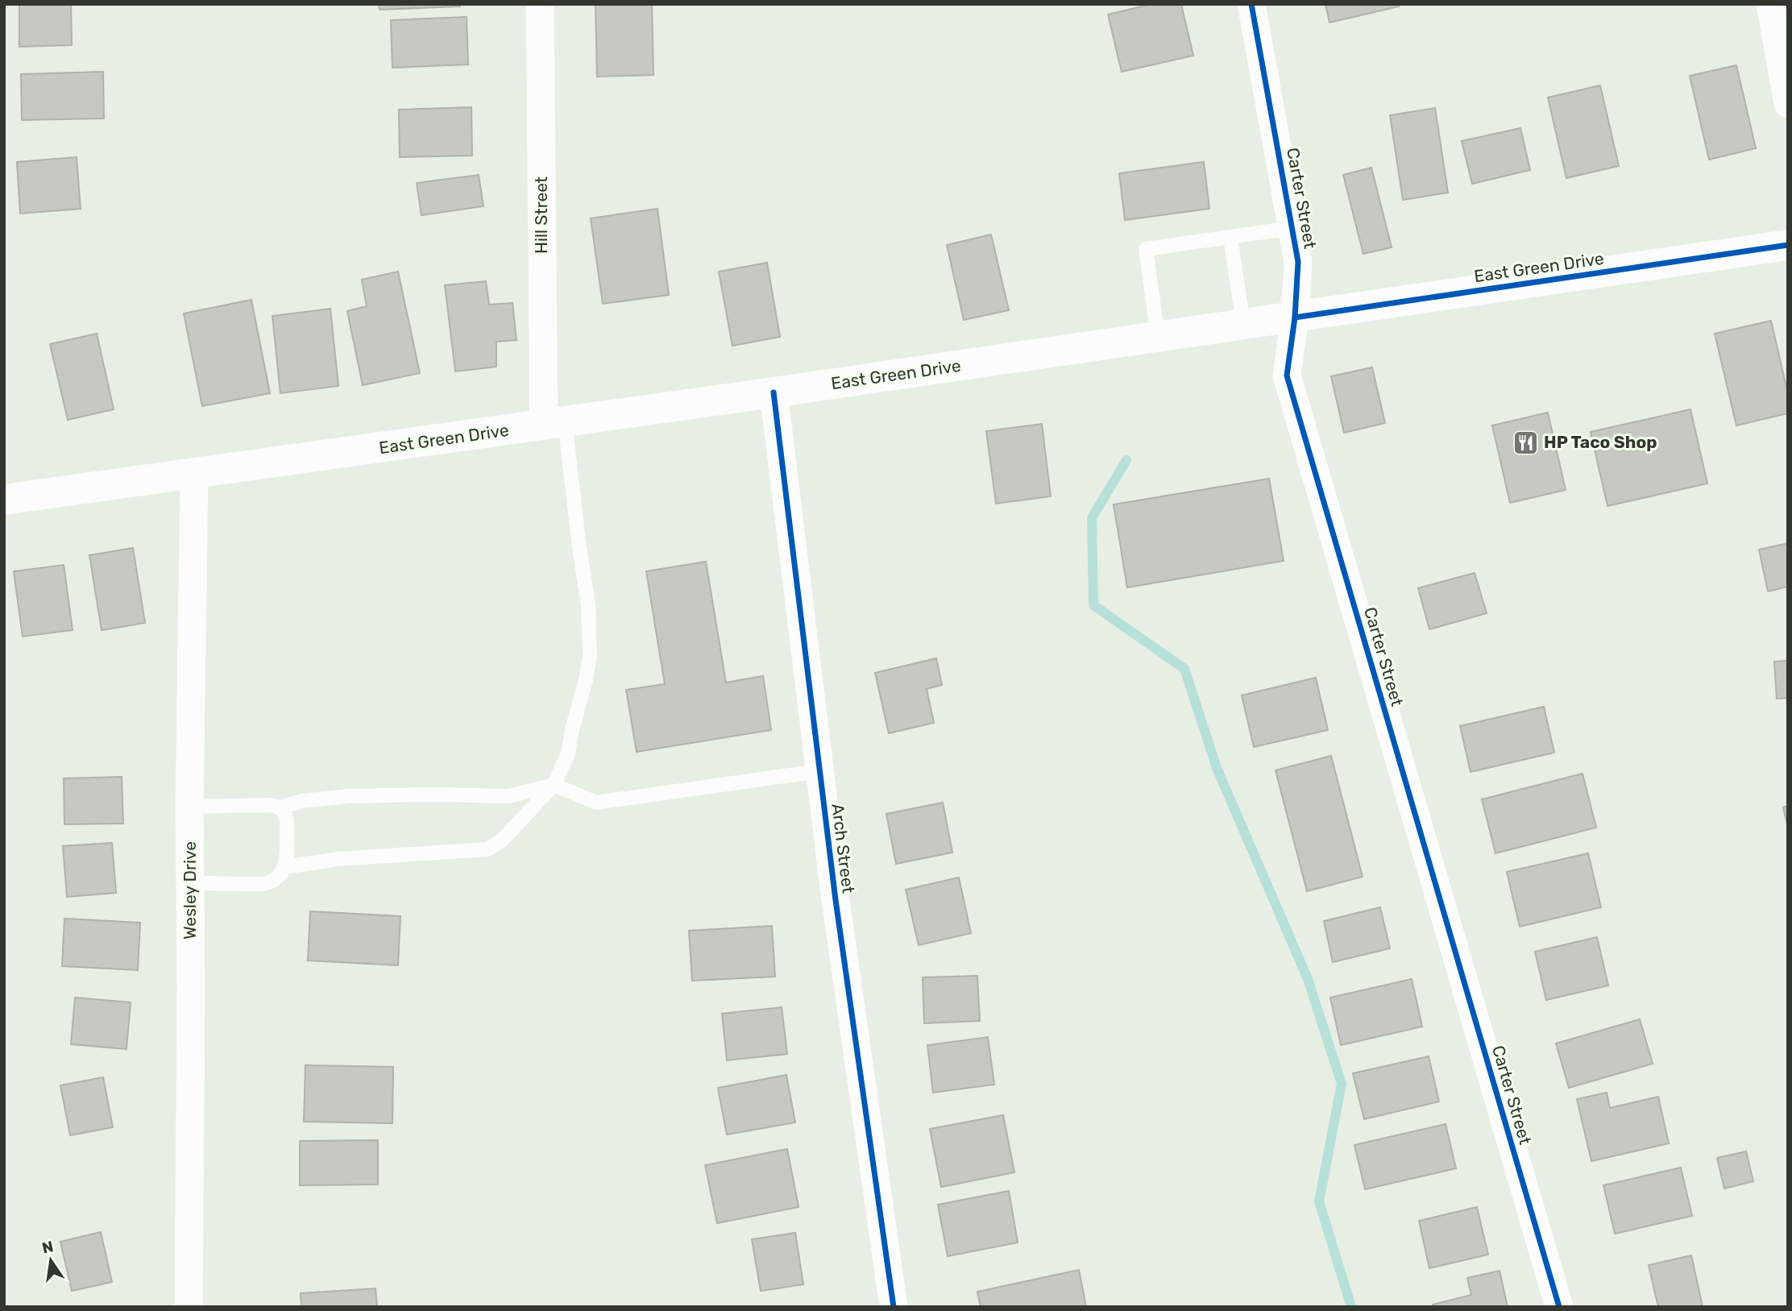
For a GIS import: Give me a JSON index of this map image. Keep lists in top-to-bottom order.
{
  "streets": {
    "main road": ["East Green Drive"],
    "street": [
      "Carter Street",
      "Hill Street",
      "Arch Street",
      "Wesley Drive"
    ]
  },
  "crossings": [
    ["Carter Street", "East Green Drive"],
    ["Hill Street", "East Green Drive"],
    ["East Green Drive", "Arch Street"],
    ["East Green Drive", "Wesley Drive"]
  ],
  "places": {
    "restaurant": ["HP Taco Shop"]
  },
  "north": "top"
}
